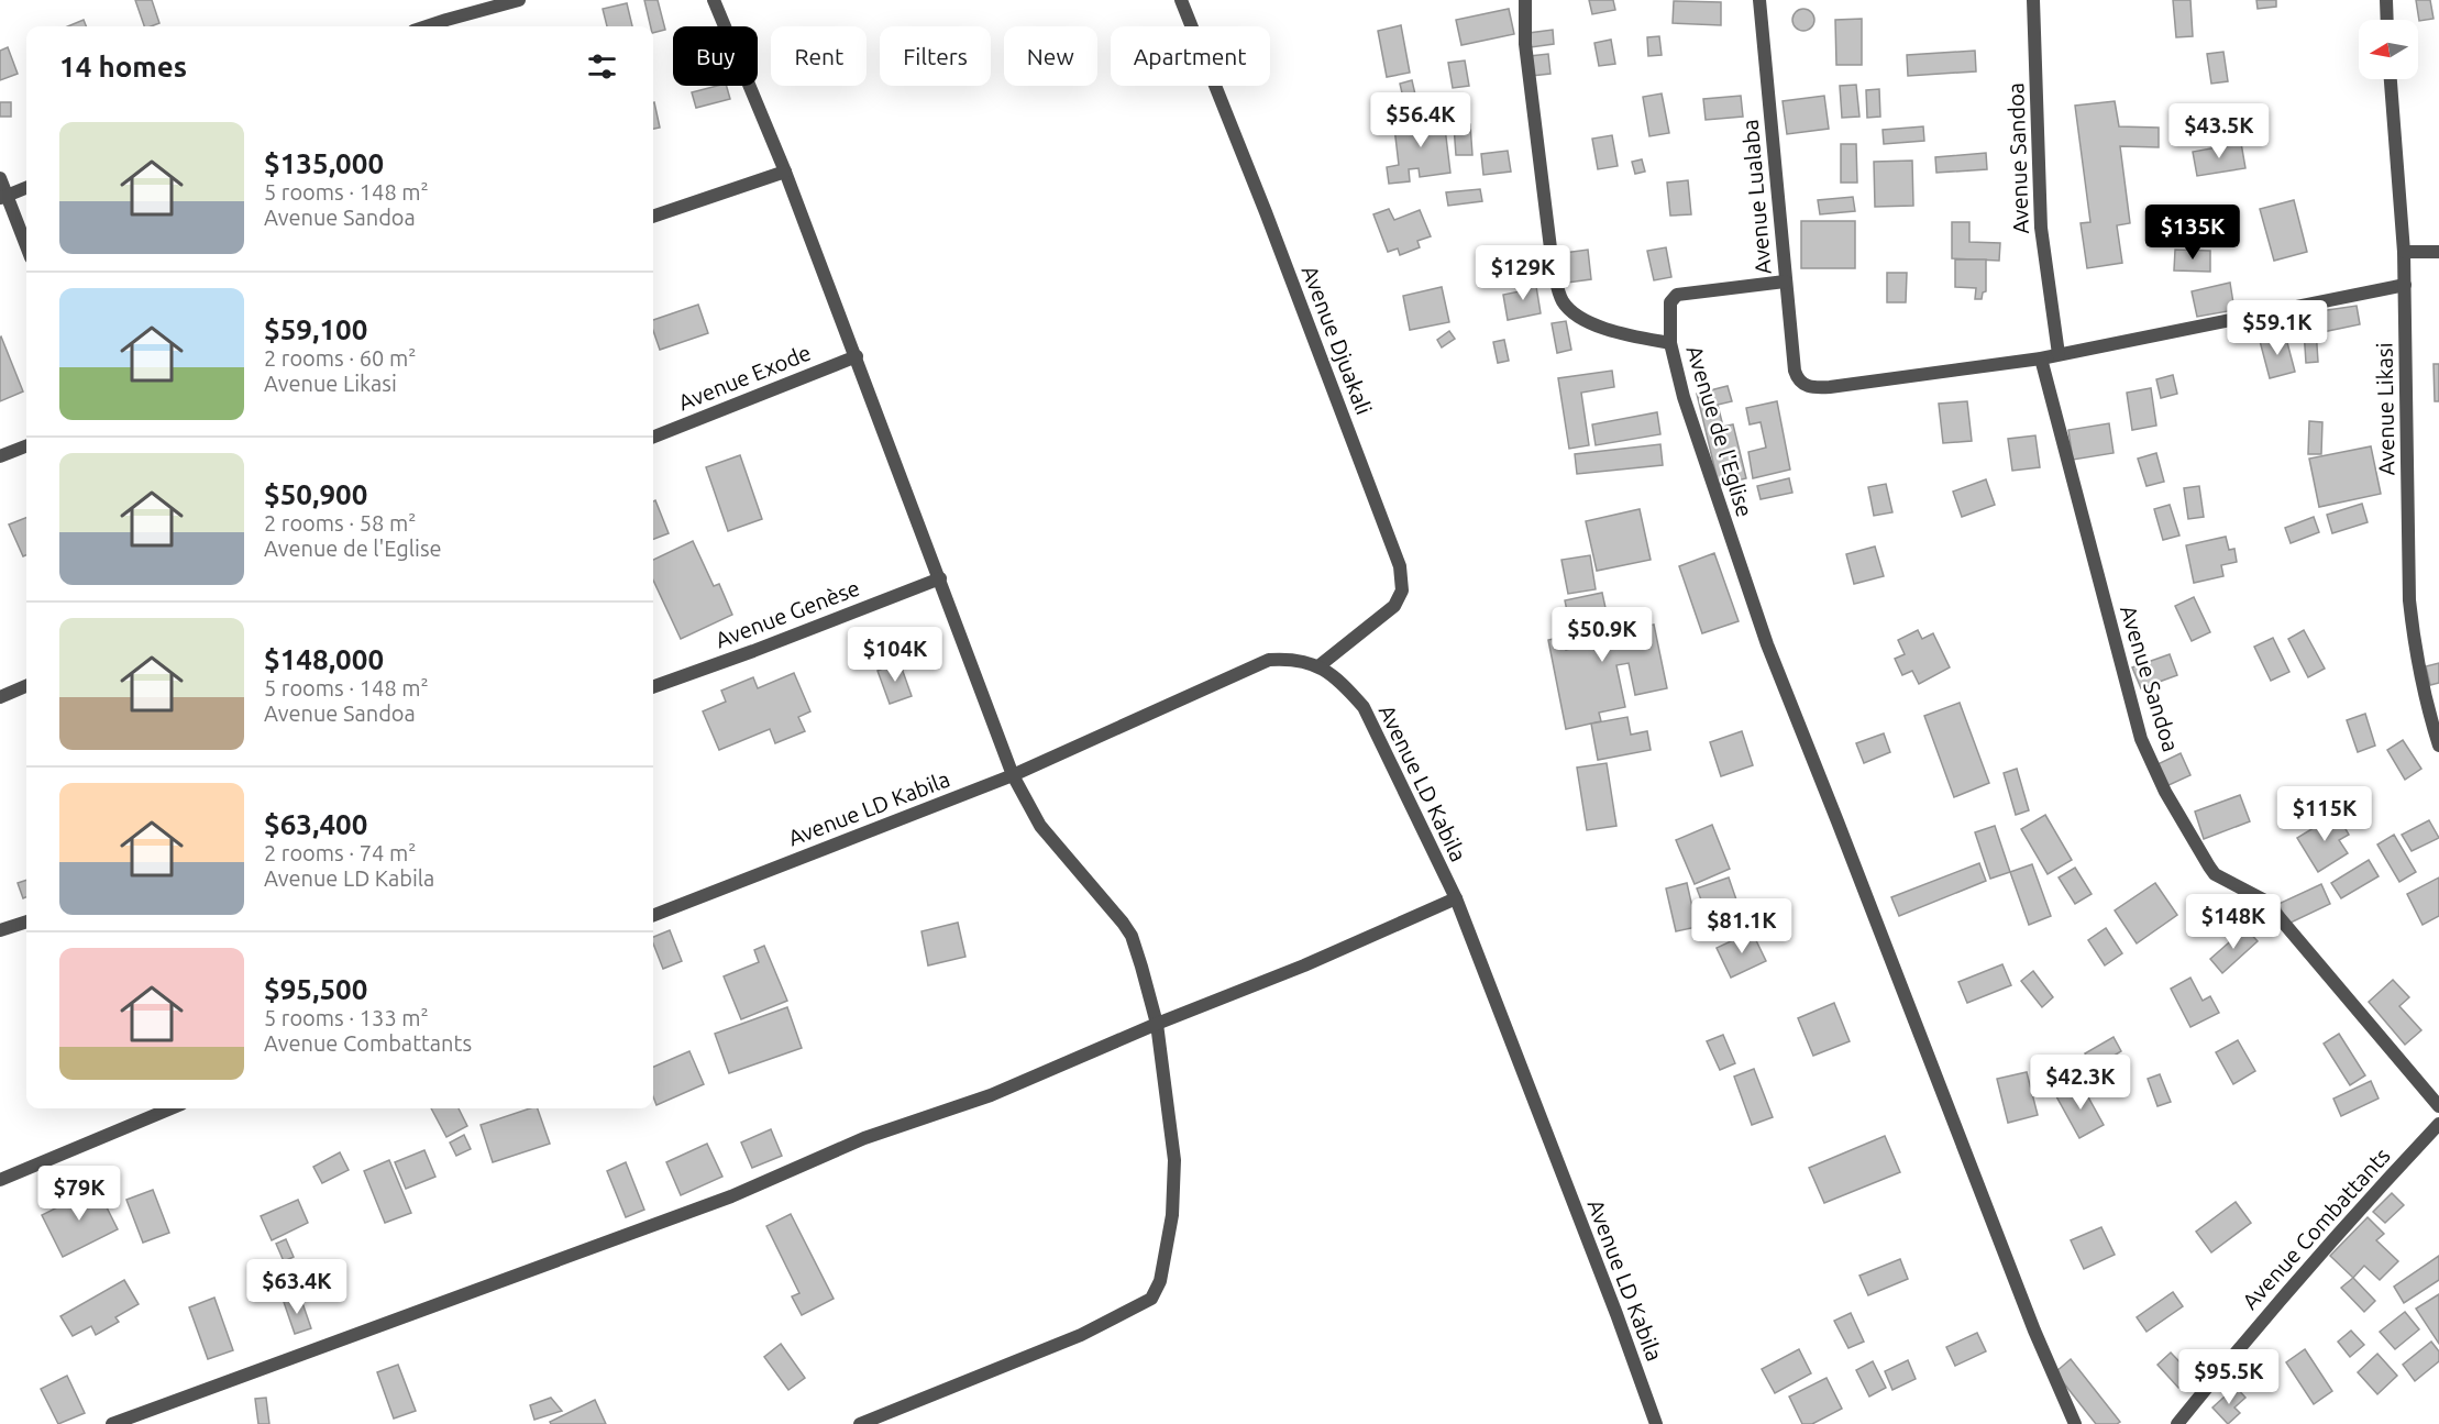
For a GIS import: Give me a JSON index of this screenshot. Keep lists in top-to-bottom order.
{
  "streets": {
    "street": [
      "Avenue Sandoa",
      "Avenue Lualaba",
      "Avenue Djuakali",
      "Avenue Exode",
      "Avenue Likasi",
      "Avenue de l'Eglise",
      "Avenue Genèse",
      "Avenue LD Kabila",
      "Avenue Combattants"
    ]
  },
  "crossings": [
    ["Avenue Sandoa", "Avenue Lualaba"],
    ["Avenue Lualaba", "Avenue de l'Eglise"],
    ["Avenue Djuakali", "Avenue LD Kabila"]
  ],
  "north": "left",
  "page": {
    "chip": [
      "Buy",
      "Rent",
      "Filters",
      "New",
      "Apartment"
    ],
    "heading": "14 homes",
    "price": [
      "$56.4K",
      "$43.5K",
      "$135K",
      "$129K",
      "$59.1K",
      "$50.9K",
      "$104K",
      "$115K",
      "$148K",
      "$81.1K",
      "$42.3K",
      "$79K",
      "$63.4K",
      "$95.5K"
    ],
    "list": [
      {
        "name": "$135,000",
        "note": "5 rooms · 148 m² · Avenue Sandoa"
      },
      {
        "name": "$59,100",
        "note": "2 rooms · 60 m² · Avenue Likasi"
      },
      {
        "name": "$50,900",
        "note": "2 rooms · 58 m² · Avenue de l'Eglise"
      },
      {
        "name": "$148,000",
        "note": "5 rooms · 148 m² · Avenue Sandoa"
      },
      {
        "name": "$63,400",
        "note": "2 rooms · 74 m² · Avenue LD Kabila"
      },
      {
        "name": "$95,500",
        "note": "5 rooms · 133 m² · Avenue Combattants"
      }
    ]
  }
}
